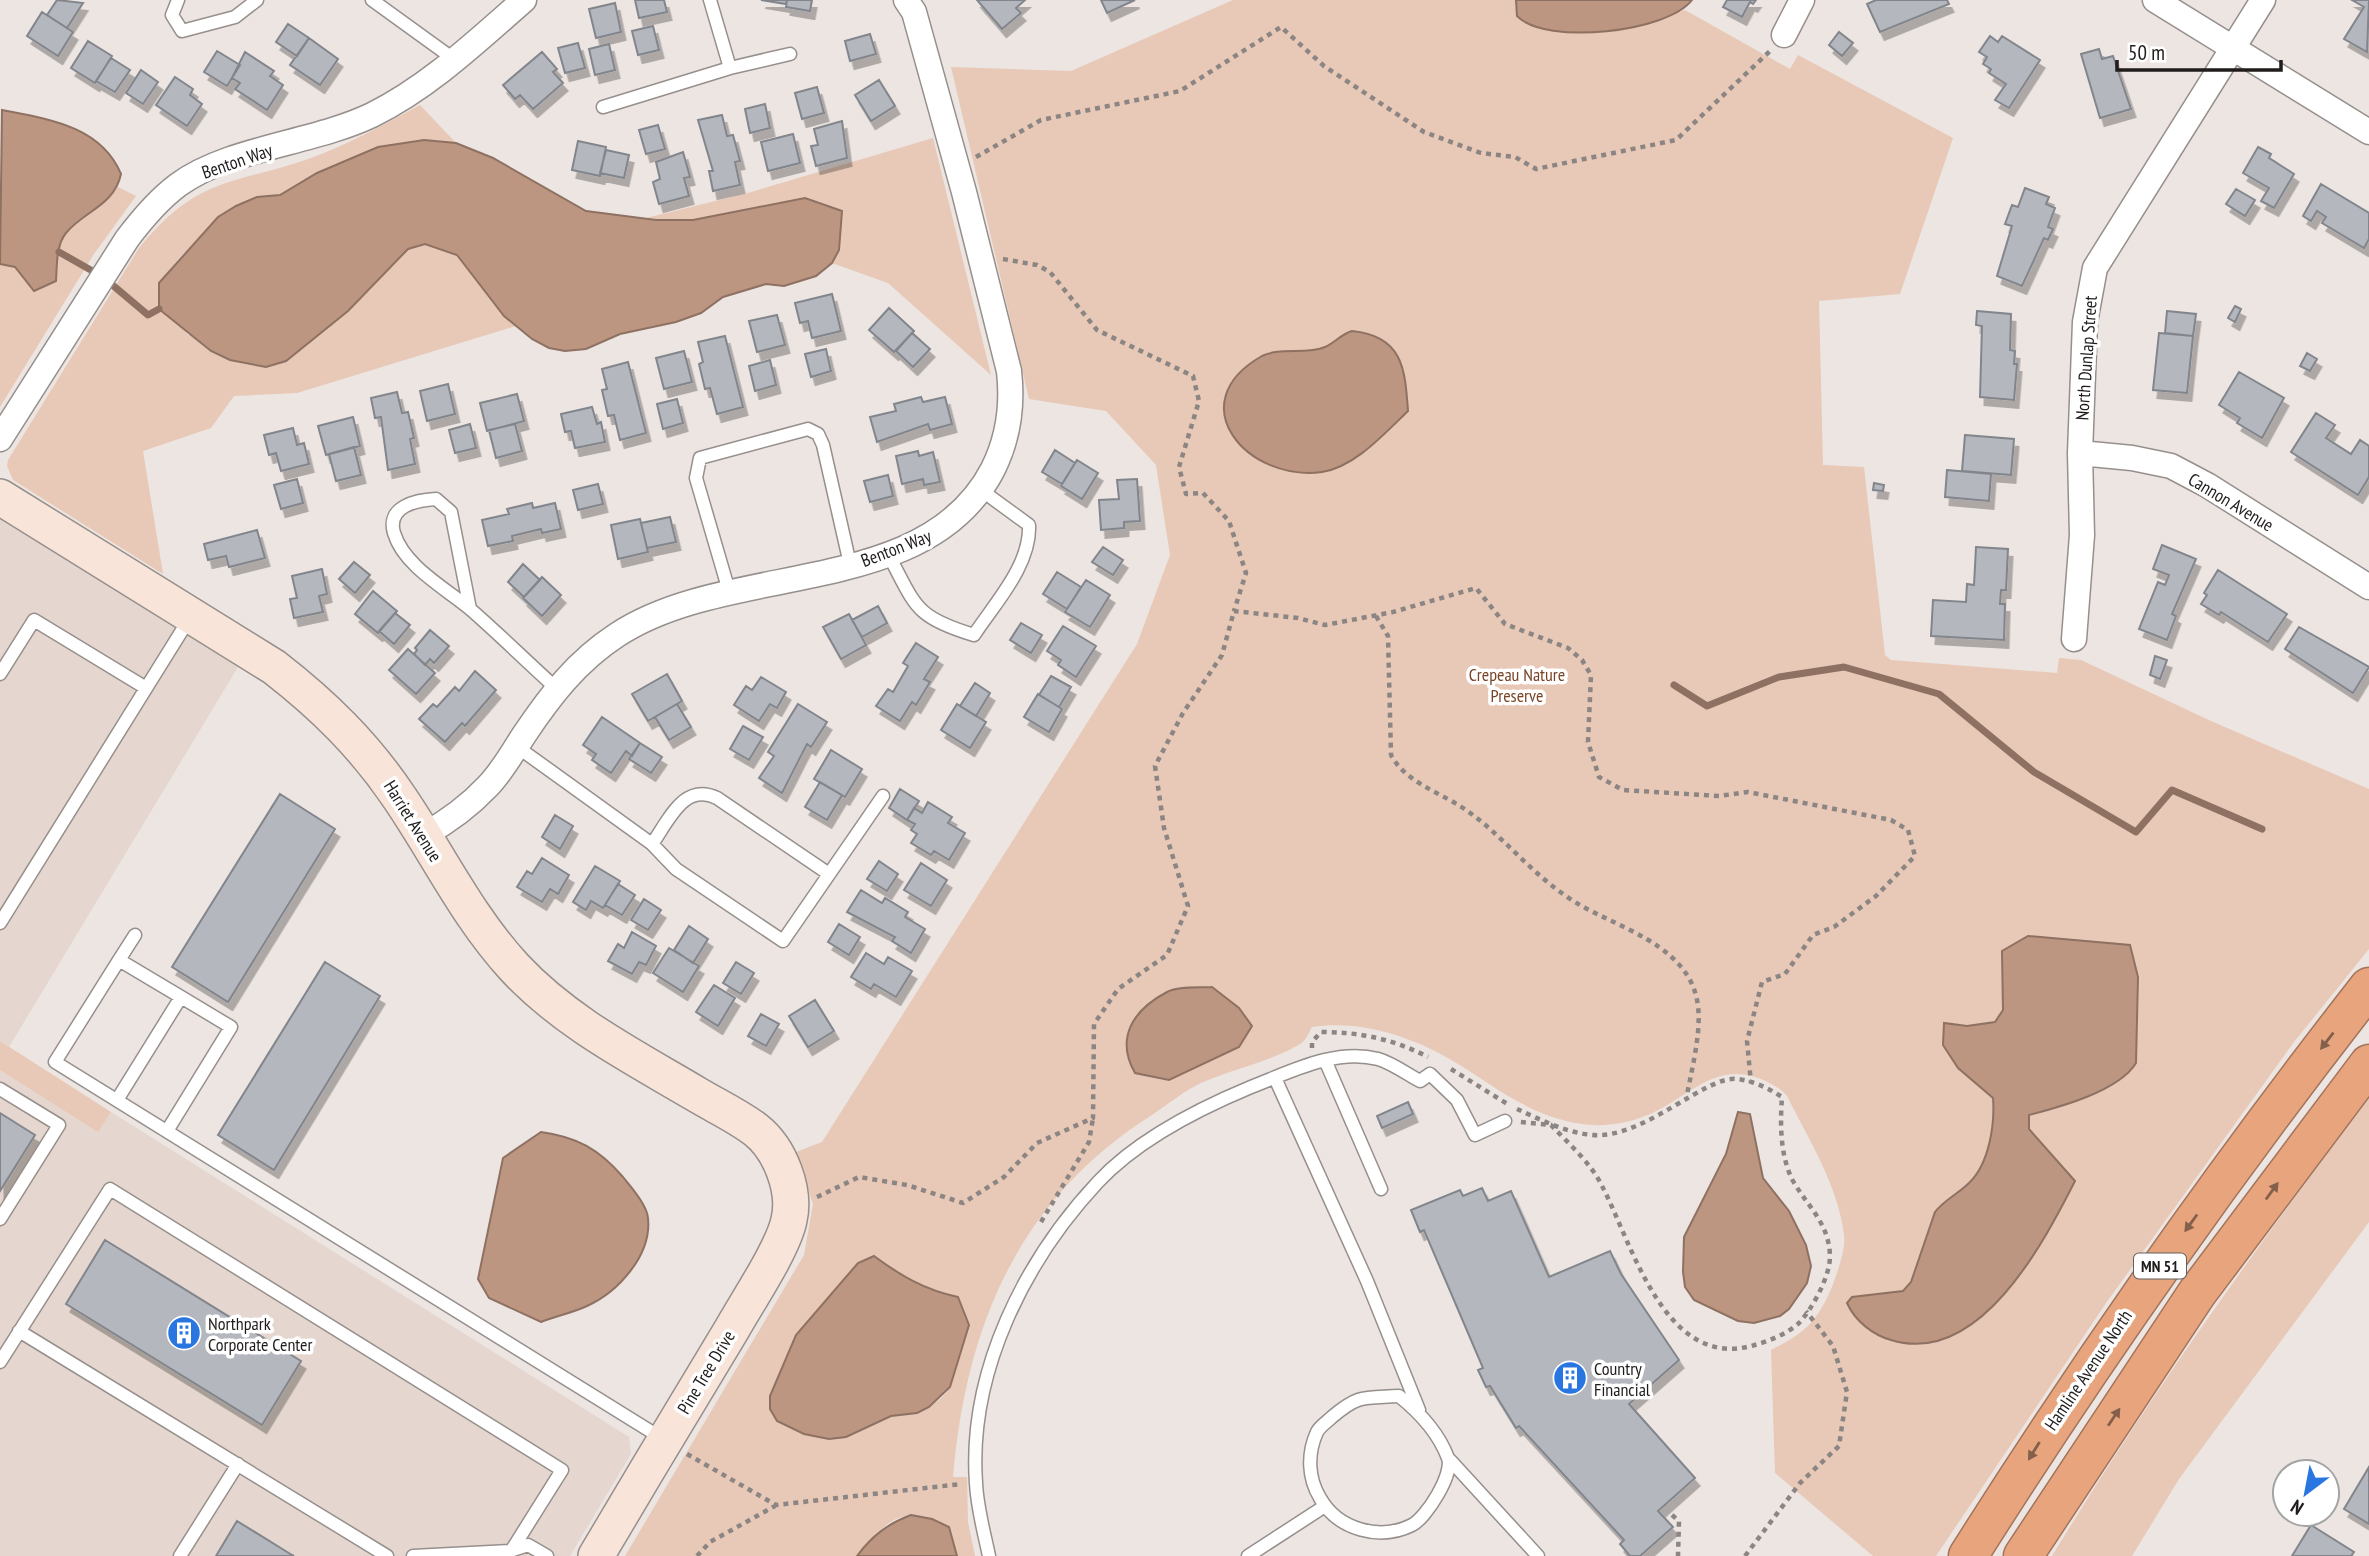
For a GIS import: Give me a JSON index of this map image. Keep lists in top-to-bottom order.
{
  "streets": {
    "highway": ["MN 51", "Hamline Avenue North"],
    "street": [
      "Benton Way",
      "North Dunlap Street",
      "Cannon Avenue",
      "Harriet Avenue",
      "Pine Tree Drive"
    ]
  },
  "crossings": [
    ["Benton Way", "Harriet Avenue"],
    ["North Dunlap Street", "Cannon Avenue"],
    ["Harriet Avenue", "Pine Tree Drive"]
  ],
  "parks": ["Crepeau Nature Preserve"],
  "places": {
    "building": ["Northpark Corporate Center", "Country Financial"]
  },
  "scale_bar": "50 m",
  "north": "bottom left"
}
